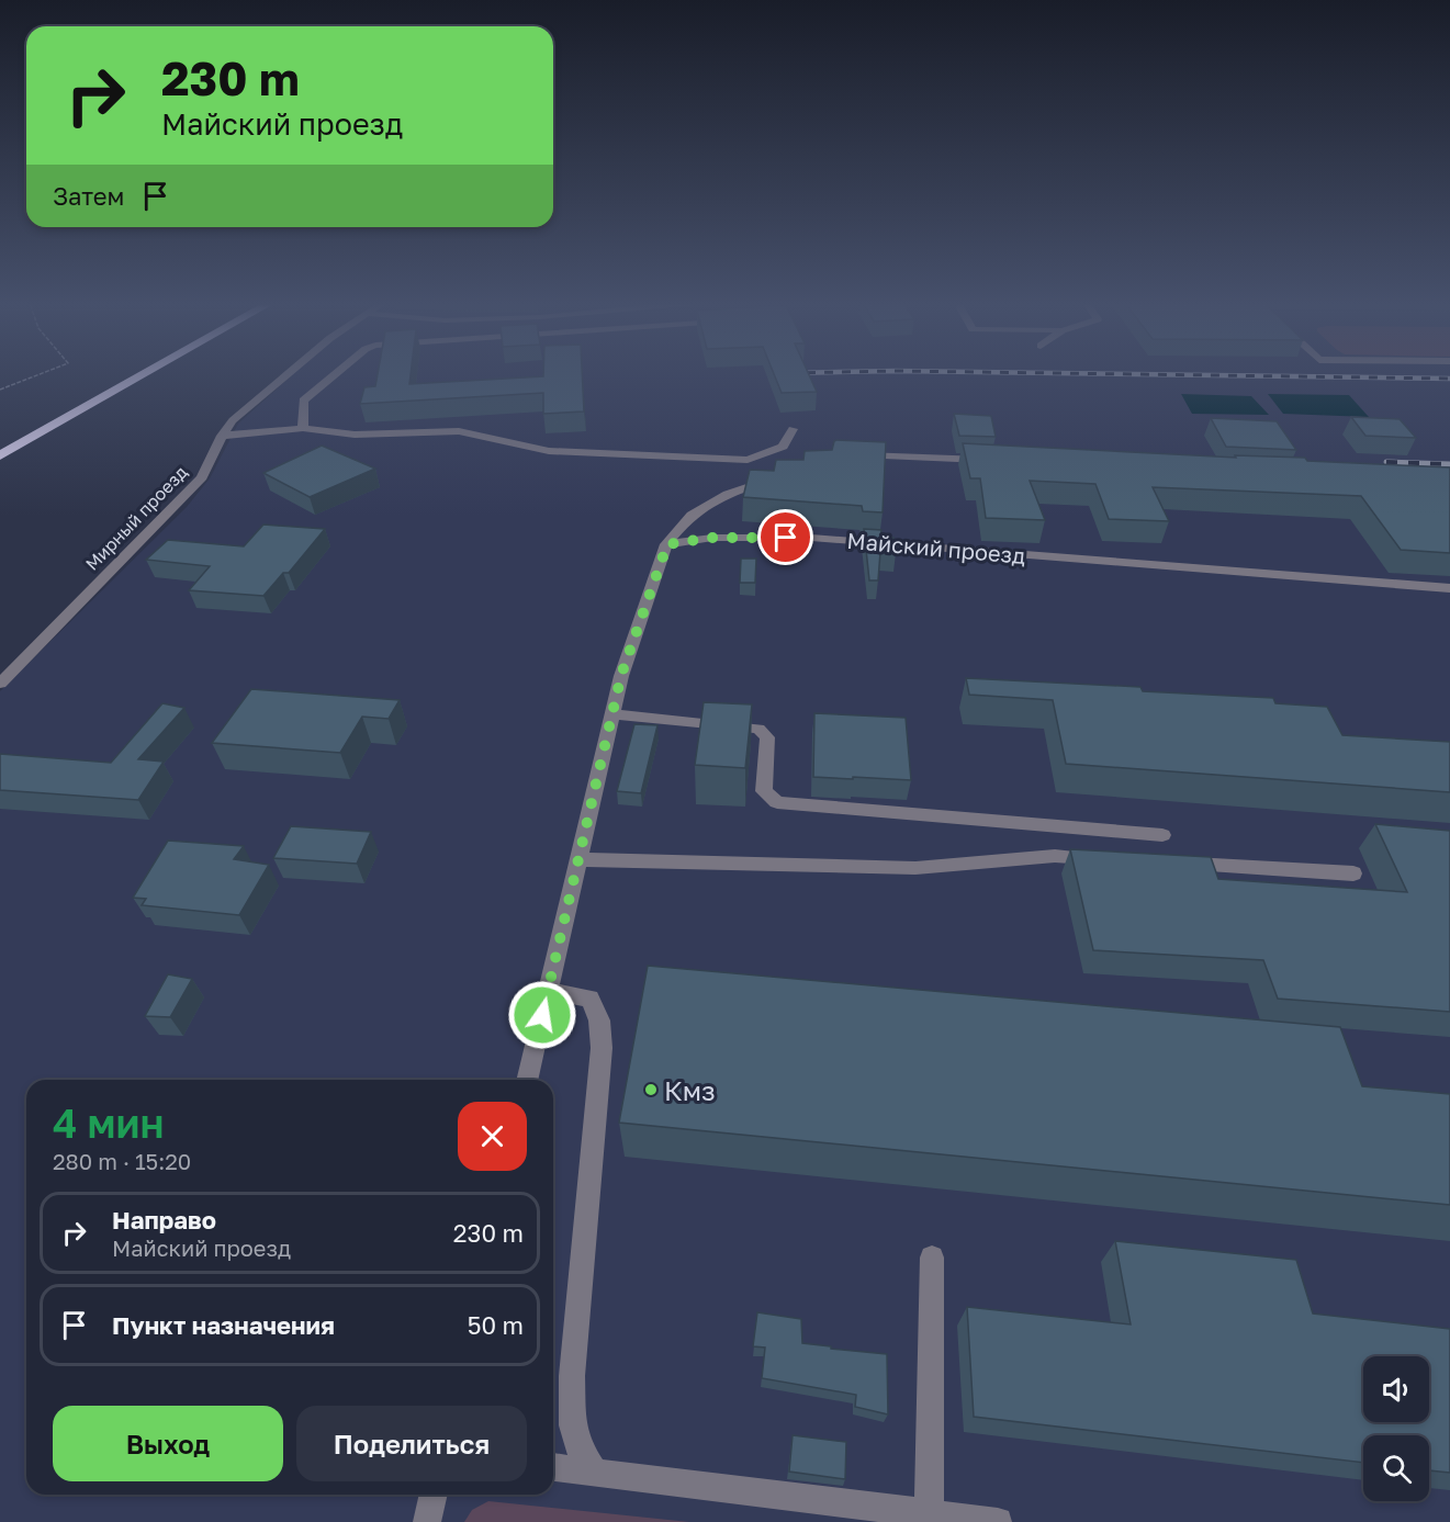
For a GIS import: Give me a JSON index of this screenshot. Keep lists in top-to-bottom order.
{
  "streets": {
    "street": ["Мирный проезд", "Майский проезд"]
  },
  "places": ["Кмз"],
  "page": {
    "turn": ["230 m", "Майский проезд"],
    "then": "Затем",
    "heading": ["4 мин", "280 m · 15:20"],
    "list": [
      {
        "name": "Направо",
        "note": "Майский проезд",
        "value": "230 m"
      },
      {
        "name": "Пункт назначения",
        "value": "50 m"
      }
    ],
    "buttons": ["Выход", "Поделиться"]
  }
}
